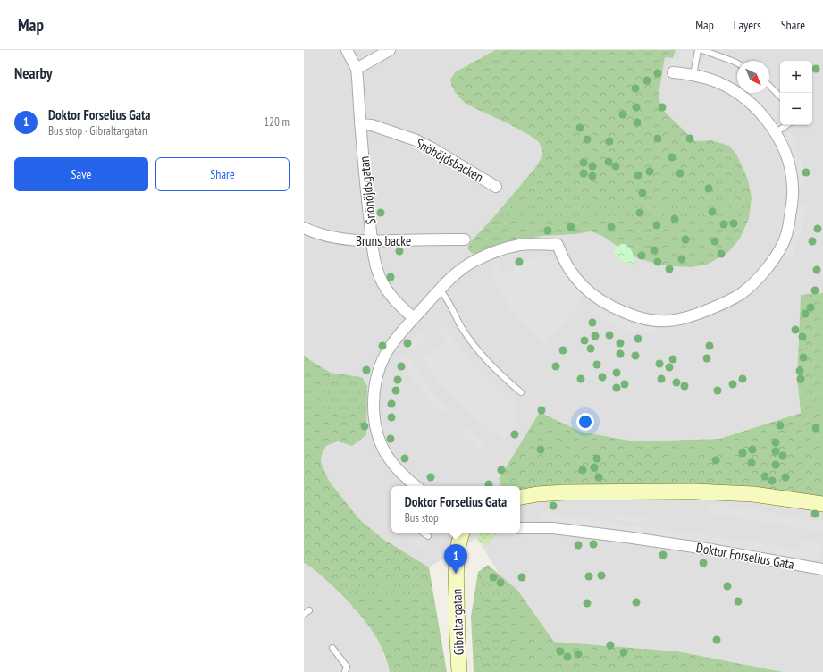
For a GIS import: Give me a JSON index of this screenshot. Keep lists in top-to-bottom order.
{
  "streets": {
    "street": [
      "Snöhöjdsbacken",
      "Snöhöjdsgatan",
      "Bruns backe",
      "Doktor Forselius Gata",
      "Gibraltargatan"
    ]
  },
  "crossings": [
    ["Snöhöjdsbacken", "Snöhöjdsgatan"],
    ["Snöhöjdsgatan", "Bruns backe"]
  ],
  "north": "bottom right",
  "page": {
    "header": "Map",
    "nav": ["Map", "Layers", "Share"],
    "heading": "Nearby",
    "map_buttons": ["+", "−"],
    "list": [
      {
        "mark": "1",
        "name": "Doktor Forselius Gata",
        "note": "Bus stop · Gibraltargatan",
        "value": "120 m"
      }
    ],
    "buttons": ["Save", "Share"],
    "popup": ["Doktor Forselius Gata", "Bus stop"],
    "pins": "1"
  }
}
